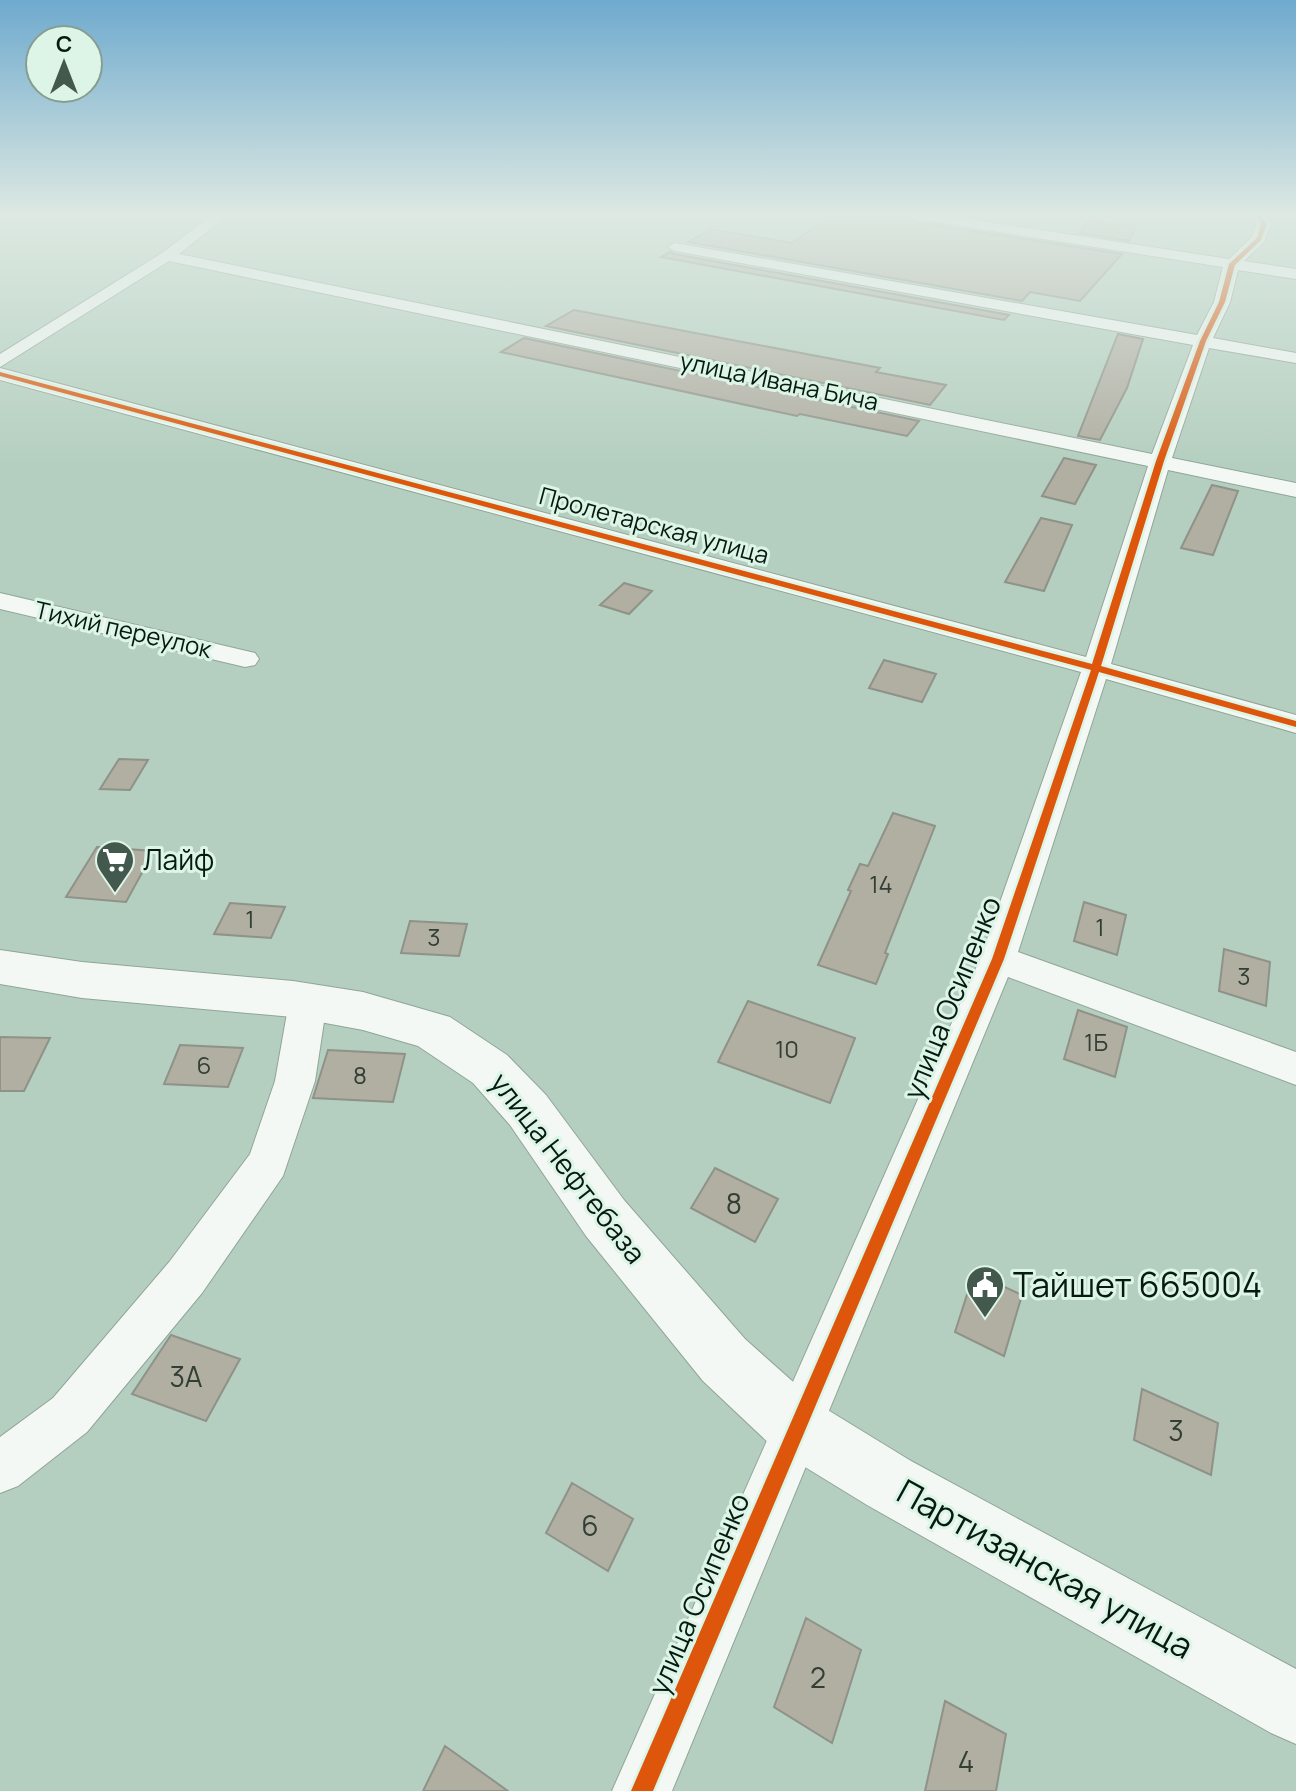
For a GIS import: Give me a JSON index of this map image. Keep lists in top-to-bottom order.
{
  "streets": {
    "main road": ["улица Нефтебаза", "Партизанская улица"],
    "street": [
      "улица Ивана Бича",
      "Пролетарская улица",
      "Тихий переулок",
      "улица Осипенко"
    ]
  },
  "crossings": [
    ["улица Ивана Бича", "улица Осипенко"],
    ["Пролетарская улица", "улица Осипенко"],
    ["улица Осипенко", "улица Нефтебаза"],
    ["улица Осипенко", "Партизанская улица"],
    ["улица Нефтебаза", "Партизанская улица"]
  ],
  "places": {
    "supermarket": ["Лайф"],
    "public building": ["Тайшет 665004"]
  },
  "house_numbers": [
    "14",
    "1",
    "1",
    "3",
    "3",
    "1Б",
    "10",
    "6",
    "8",
    "8",
    "3А",
    "3",
    "6",
    "2",
    "4"
  ],
  "north": "top"
}
